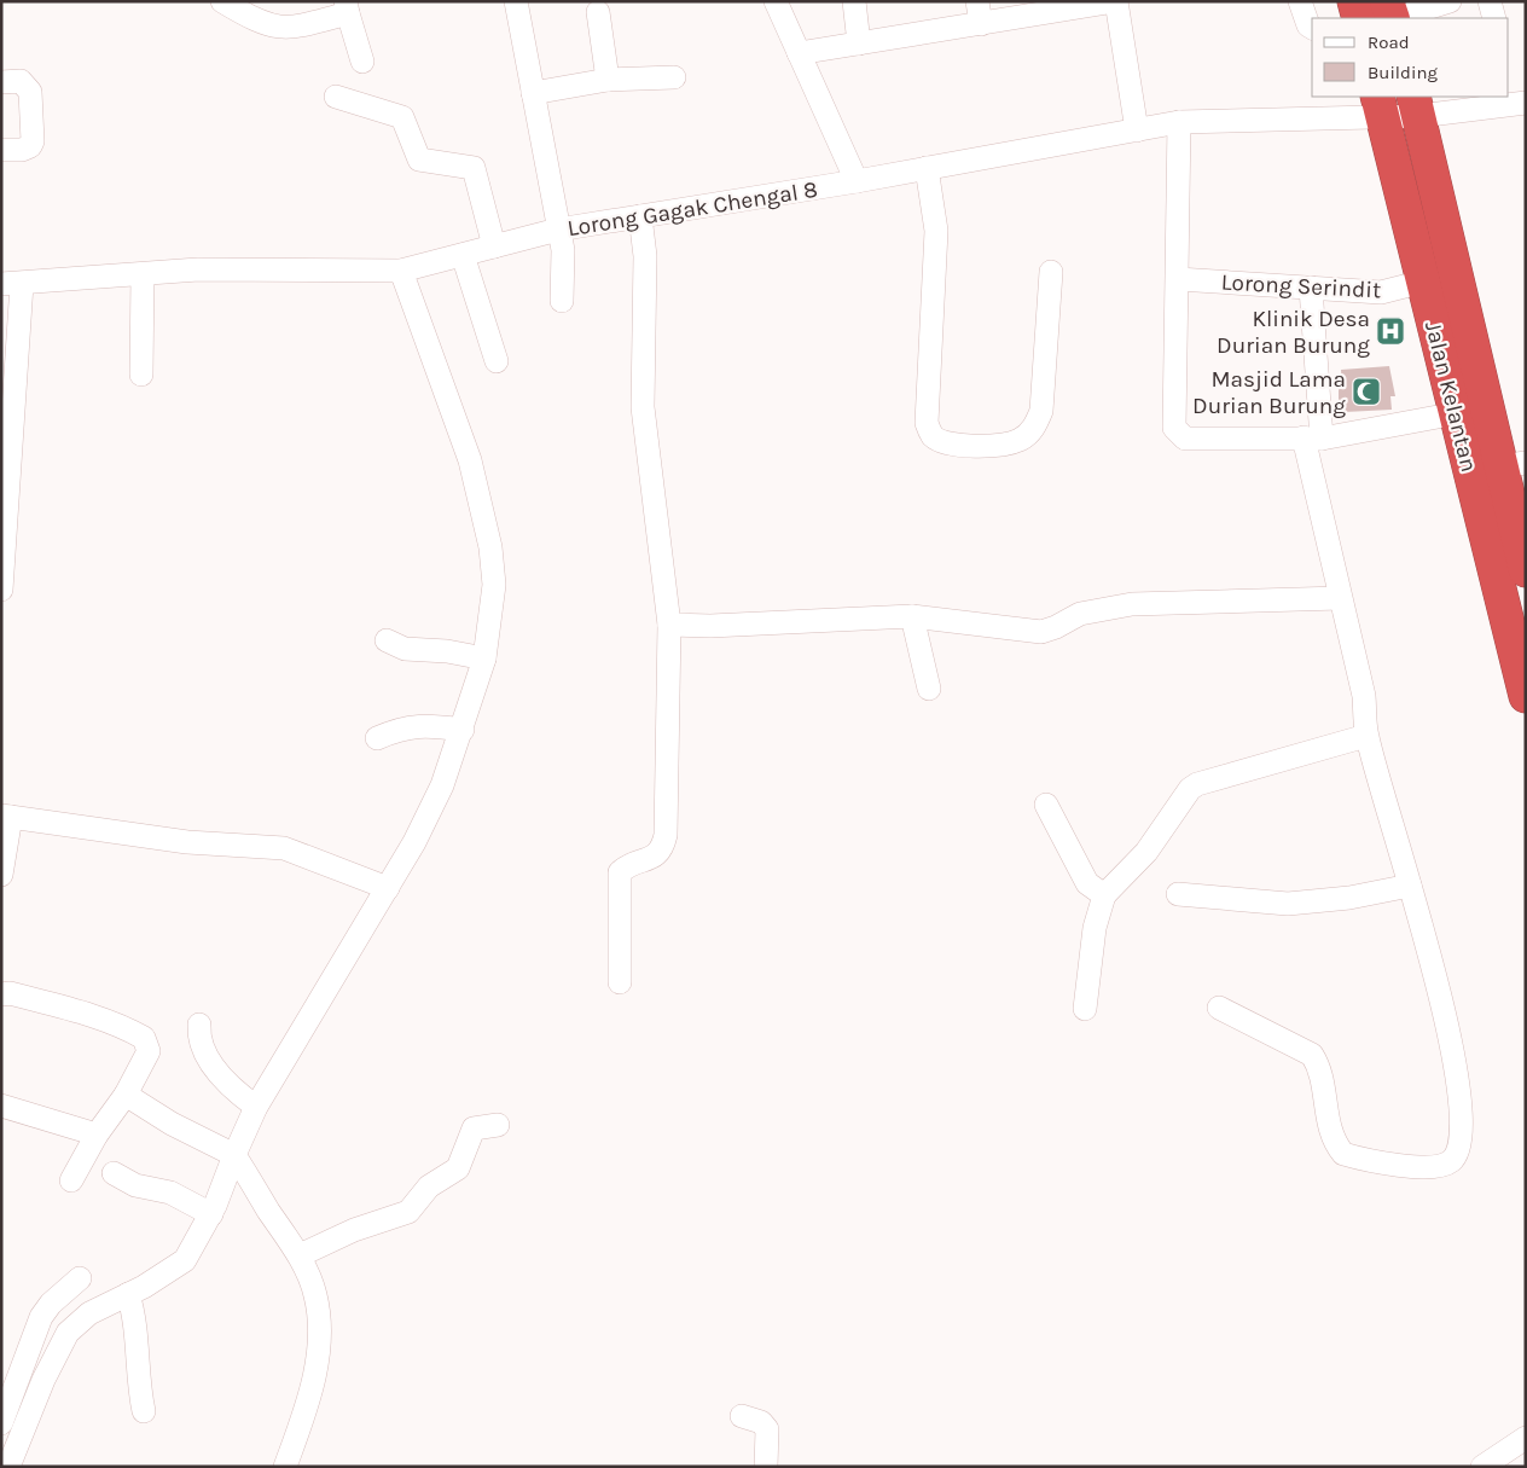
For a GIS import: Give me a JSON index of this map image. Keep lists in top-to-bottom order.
{
  "streets": {
    "highway": ["Jalan Kelantan"],
    "street": ["Lorong Gagak Chengal 8", "Lorong Serindit"]
  },
  "crossings": [
    ["Lorong Gagak Chengal 8", "Jalan Kelantan"],
    ["Lorong Serindit", "Jalan Kelantan"]
  ],
  "places": {
    "hospital": ["Klinik Desa Durian Burung"],
    "mosque": ["Masjid Lama Durian Burung"]
  },
  "legend": ["Road", "Building"]
}
